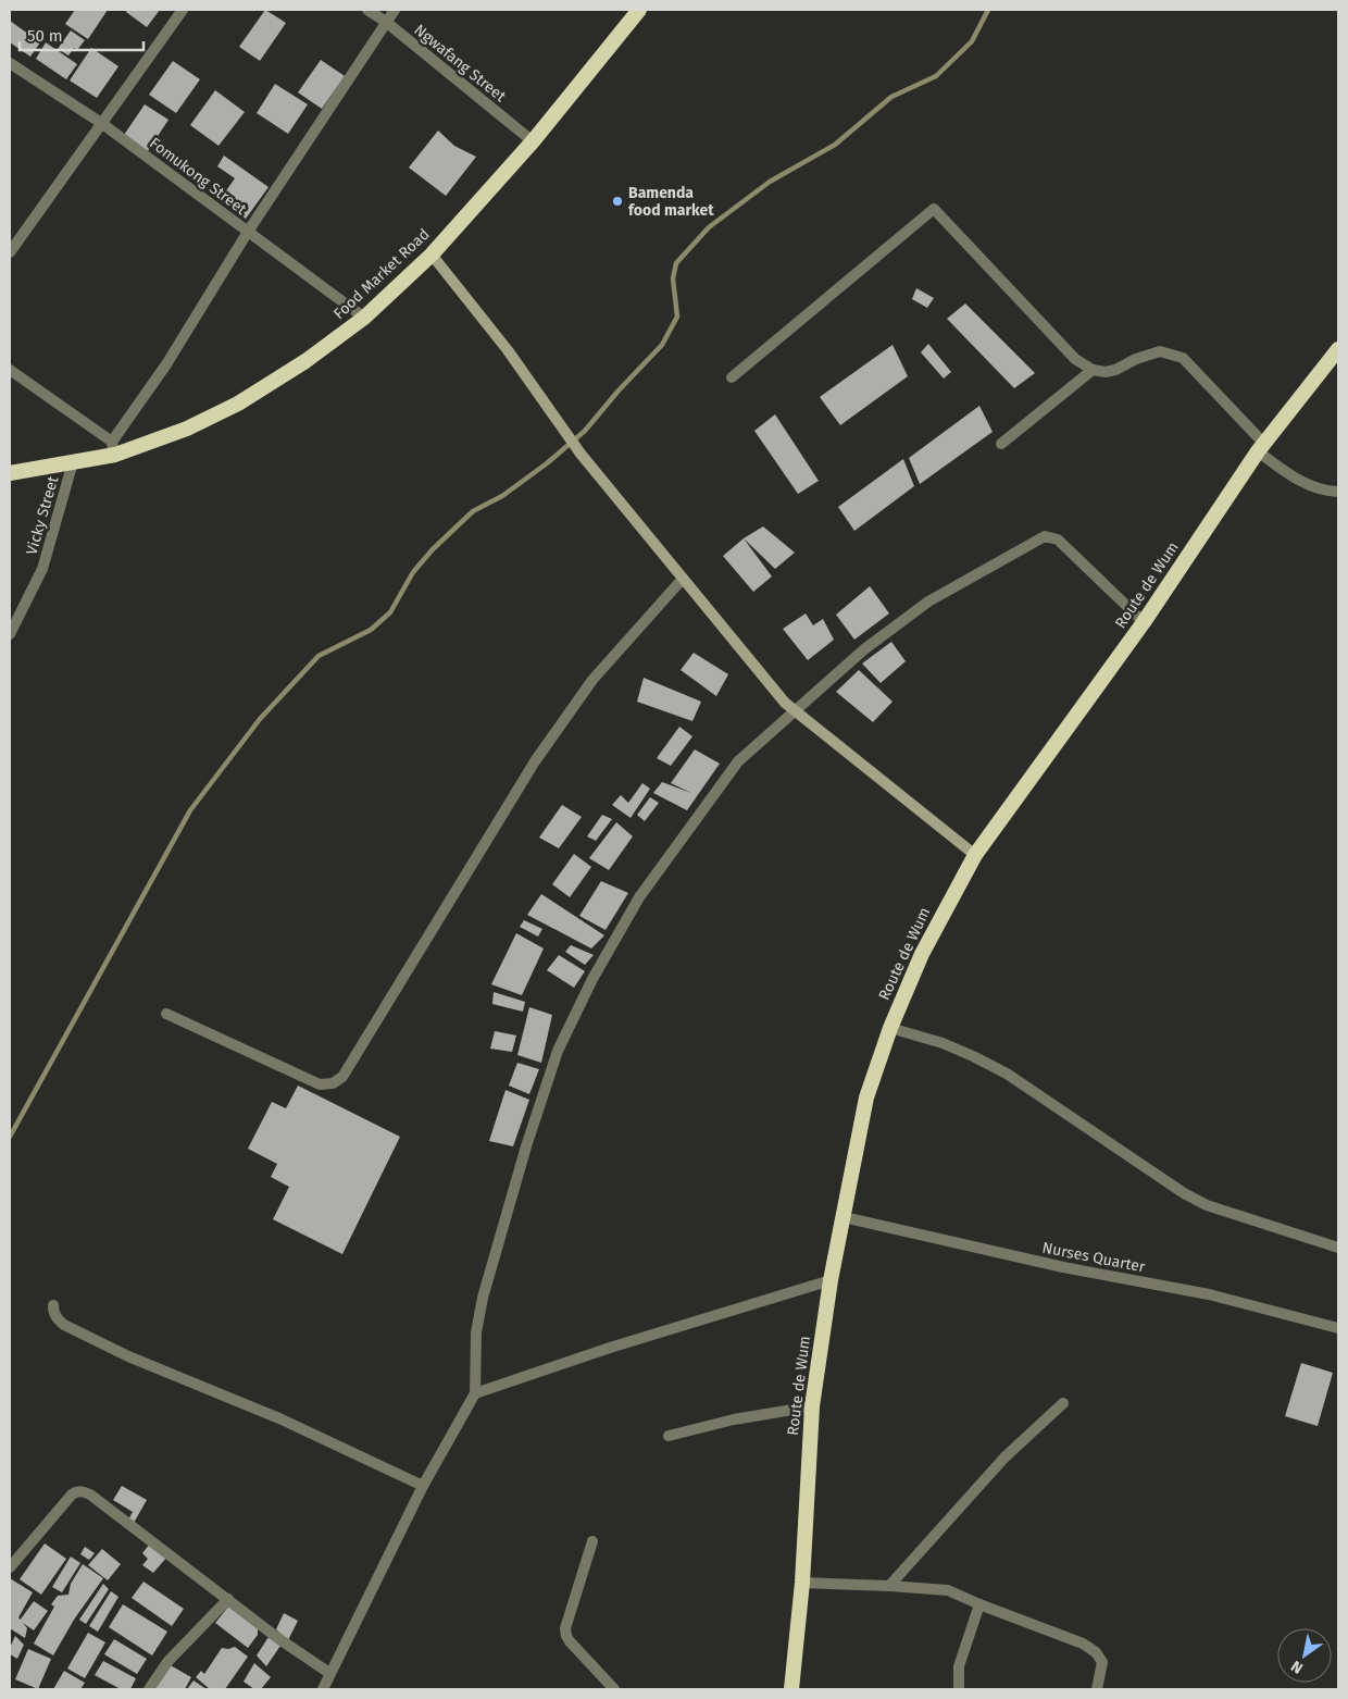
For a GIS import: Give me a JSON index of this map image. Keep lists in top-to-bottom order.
{
  "streets": {
    "highway": ["Food Market Road", "Route de Wum"],
    "street": [
      "Ngwafang Street",
      "Fomukong Street",
      "Vicky Street",
      "Nurses Quarter"
    ]
  },
  "crossings": [
    ["Ngwafang Street", "Food Market Road"],
    ["Fomukong Street", "Food Market Road"],
    ["Food Market Road", "Vicky Street"],
    ["Route de Wum", "Nurses Quarter"]
  ],
  "places": ["Bamenda food market"],
  "scale_bar": "50 m",
  "north": "bottom left"
}
